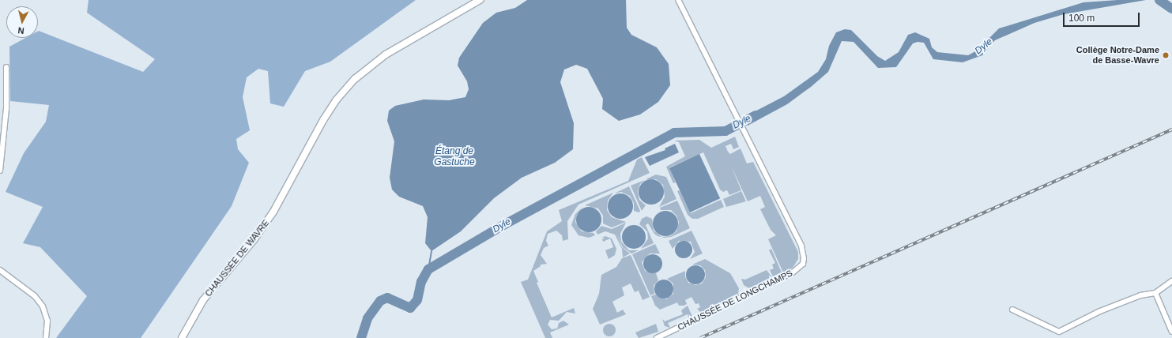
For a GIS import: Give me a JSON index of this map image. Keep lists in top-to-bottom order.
{
  "streets": {
    "main road": ["CHAUSSÉE DE WAVRE"],
    "street": ["CHAUSSÉE DE LONGCHAMPS"]
  },
  "water": ["Dyle", "Étang de Gastuche"],
  "places": ["Collège Notre-Dame de Basse-Wavre"],
  "scale_bar": "100 m",
  "north": "bottom"
}
